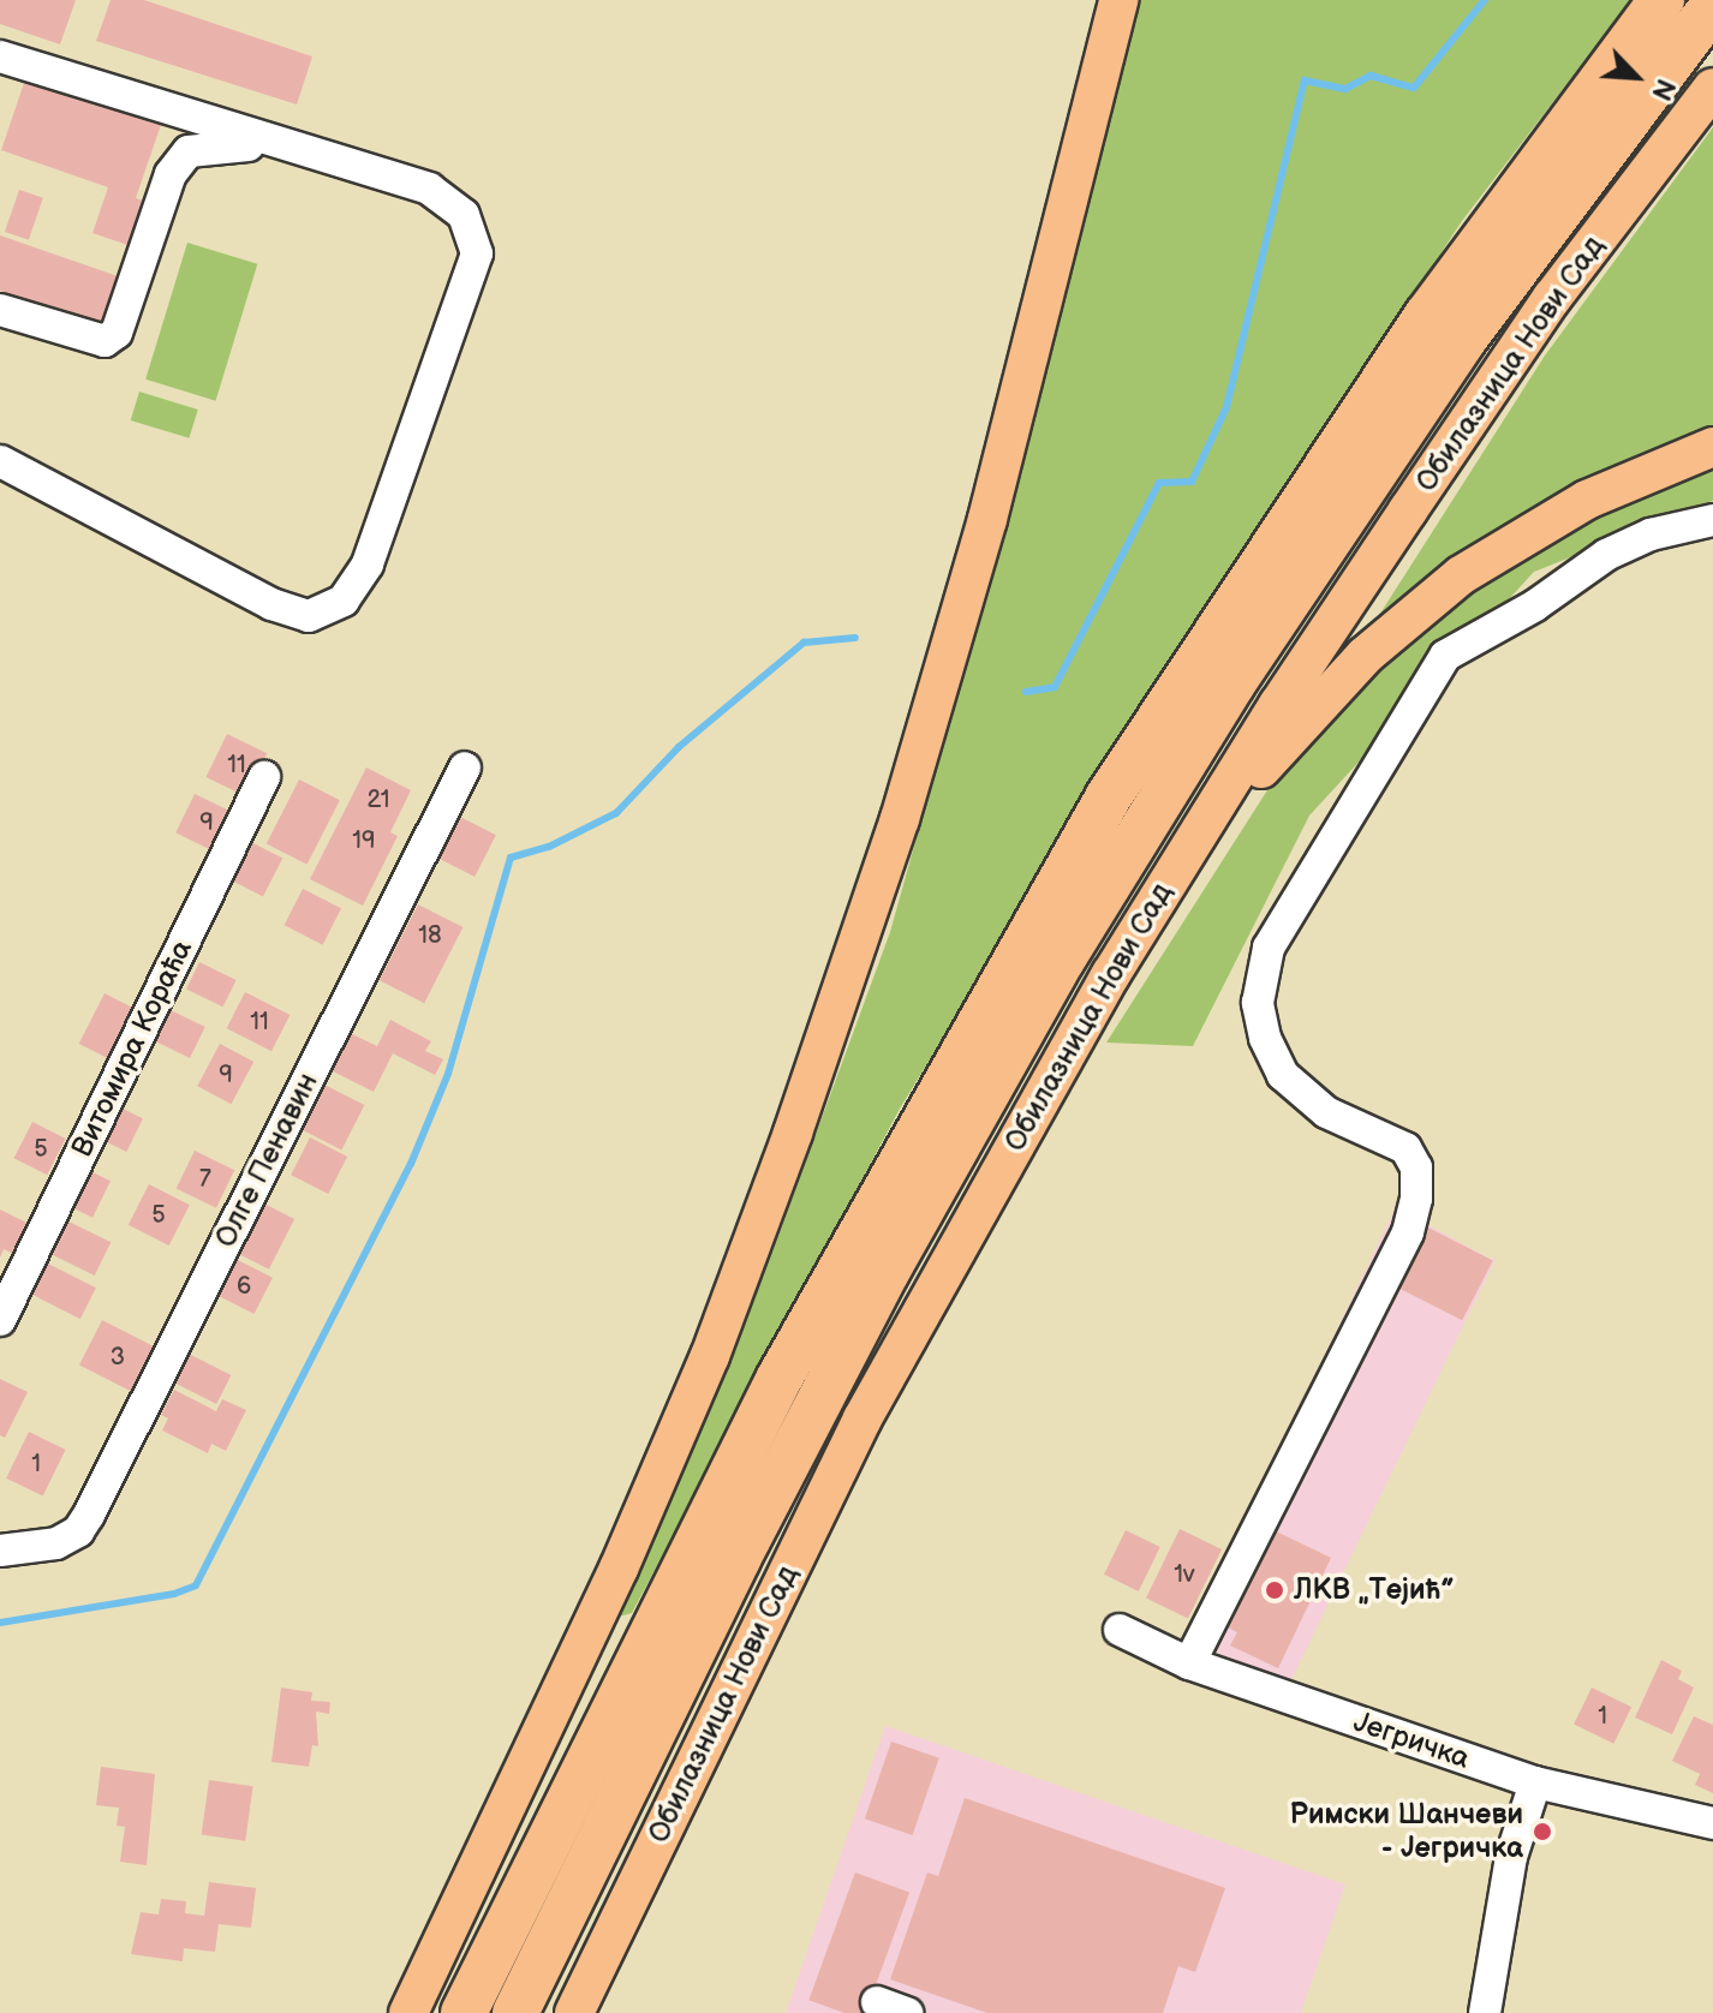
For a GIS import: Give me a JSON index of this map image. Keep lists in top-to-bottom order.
{
  "streets": {
    "main road": ["Обилазница Нови Сад"],
    "street": ["Витомира Кораћа", "Олге Пенавин", "Јегричка"]
  },
  "places": ["ЛКВ „Тејић”", "Римски Шанчеви - Јегричка"],
  "house_numbers": [
    "11",
    "21",
    "9",
    "19",
    "18",
    "11",
    "9",
    "5",
    "7",
    "5",
    "6",
    "3",
    "1",
    "1v",
    "1"
  ],
  "north": "bottom right"
}
